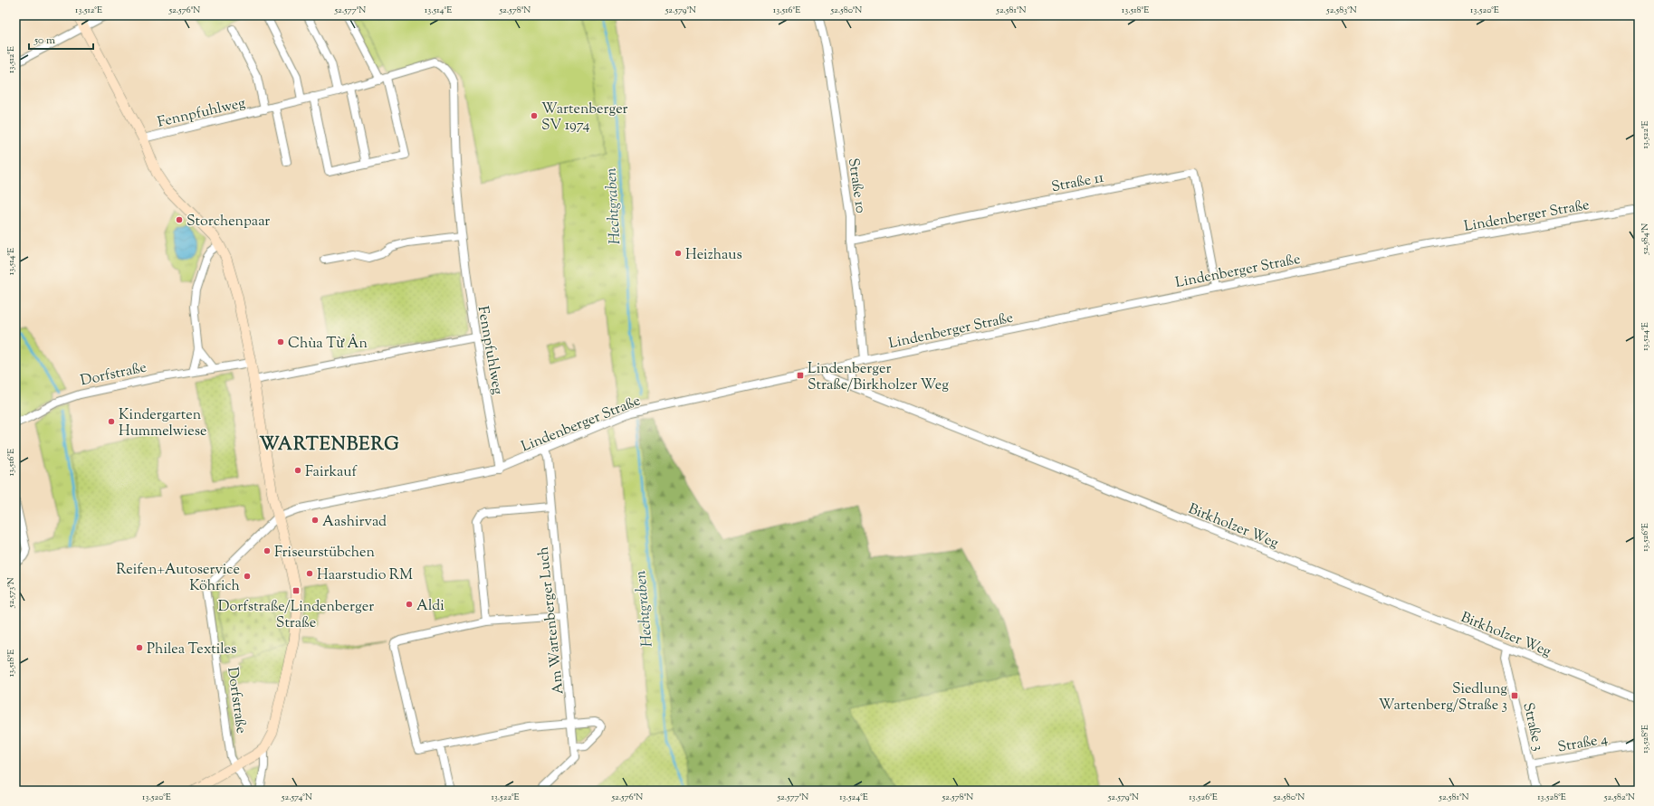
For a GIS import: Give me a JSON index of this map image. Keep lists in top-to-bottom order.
{
  "streets": {
    "main road": ["Dorfstraße"],
    "street": [
      "Fennpfuhlweg",
      "Straße 11",
      "Straße 10",
      "Lindenberger Straße",
      "Birkholzer Weg",
      "Am Wartenberger Luch",
      "Straße 3",
      "Straße 4"
    ]
  },
  "crossings": [
    ["Fennpfuhlweg", "Lindenberger Straße"],
    ["Fennpfuhlweg", "Dorfstraße"],
    ["Straße 11", "Straße 10"],
    ["Straße 11", "Lindenberger Straße"],
    ["Straße 10", "Lindenberger Straße"],
    ["Lindenberger Straße", "Dorfstraße"],
    ["Lindenberger Straße", "Birkholzer Weg"],
    ["Lindenberger Straße", "Am Wartenberger Luch"],
    ["Birkholzer Weg", "Straße 3"],
    ["Straße 3", "Straße 4"]
  ],
  "districts": ["WARTENBERG"],
  "water": ["Hechtgraben"],
  "places": {
    "other": [
      "Wartenberger SV 1974",
      "Storchenpaar",
      "Heizhaus",
      "Chùa Từ Ân",
      "Kindergarten Hummelwiese",
      "Fairkauf",
      "Aashirvad",
      "Friseurstübchen",
      "Haarstudio RM",
      "Reifen+Autoservice Köhrich",
      "Aldi",
      "Philea Textiles"
    ],
    "transit": ["Lindenberger Straße/Birkholzer Weg", "Dorfstraße/Lindenberger Straße", "Siedlung Wartenberg/Straße 3"]
  },
  "scale_bar": "50 m",
  "coordinates": [
    "13.512°E",
    "52.576°N",
    "52.577°N",
    "13.514°E",
    "52.578°N",
    "52.579°N",
    "13.516°E",
    "52.580°N",
    "52.581°N",
    "13.518°E",
    "52.583°N",
    "13.520°E",
    "13.522°E",
    "52.584°N",
    "13.524°E",
    "13.526°E",
    "52.573°N",
    "13.528°E",
    "52.574°N",
    "52.582°N"
  ]
}
